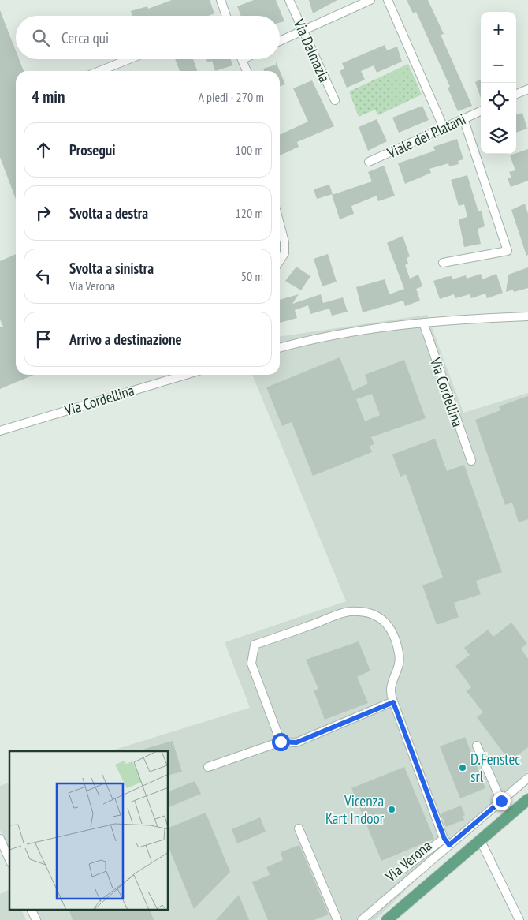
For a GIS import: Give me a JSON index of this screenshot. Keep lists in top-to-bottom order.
{
  "streets": {
    "main road": ["Via Verona"],
    "street": ["Via Dalmazia", "Viale dei Platani", "Via Cordellina"]
  },
  "places": ["D.Fenstec srl", "Vicenza Kart Indoor"],
  "page": {
    "map_buttons": ["+", "−"],
    "search": "Cerca qui",
    "heading": ["4 min", "A piedi · 270 m"],
    "list": [
      ["Prosegui", "100 m"],
      ["Svolta a destra", "120 m"],
      ["Svolta a sinistra", "Via Verona", "50 m"],
      "Arrivo a destinazione"
    ]
  }
}
